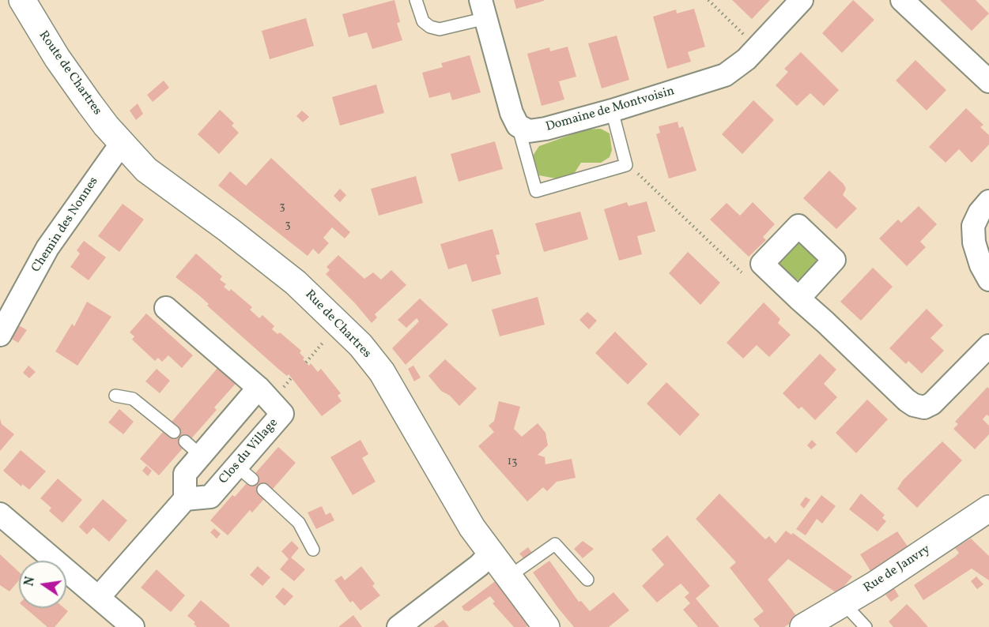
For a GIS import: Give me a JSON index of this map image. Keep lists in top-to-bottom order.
{
  "streets": {
    "main road": ["Route de Chartres", "Rue de Chartres", "Rue de Janvry"],
    "street": ["Domaine de Montvoisin", "Chemin des Nonnes", "Clos du Village"]
  },
  "crossings": [
    ["Route de Chartres", "Chemin des Nonnes"],
    ["Route de Chartres", "Rue de Chartres"],
    ["Chemin des Nonnes", "Rue de Chartres"]
  ],
  "house_numbers": ["3", "3", "13"],
  "north": "left"
}
